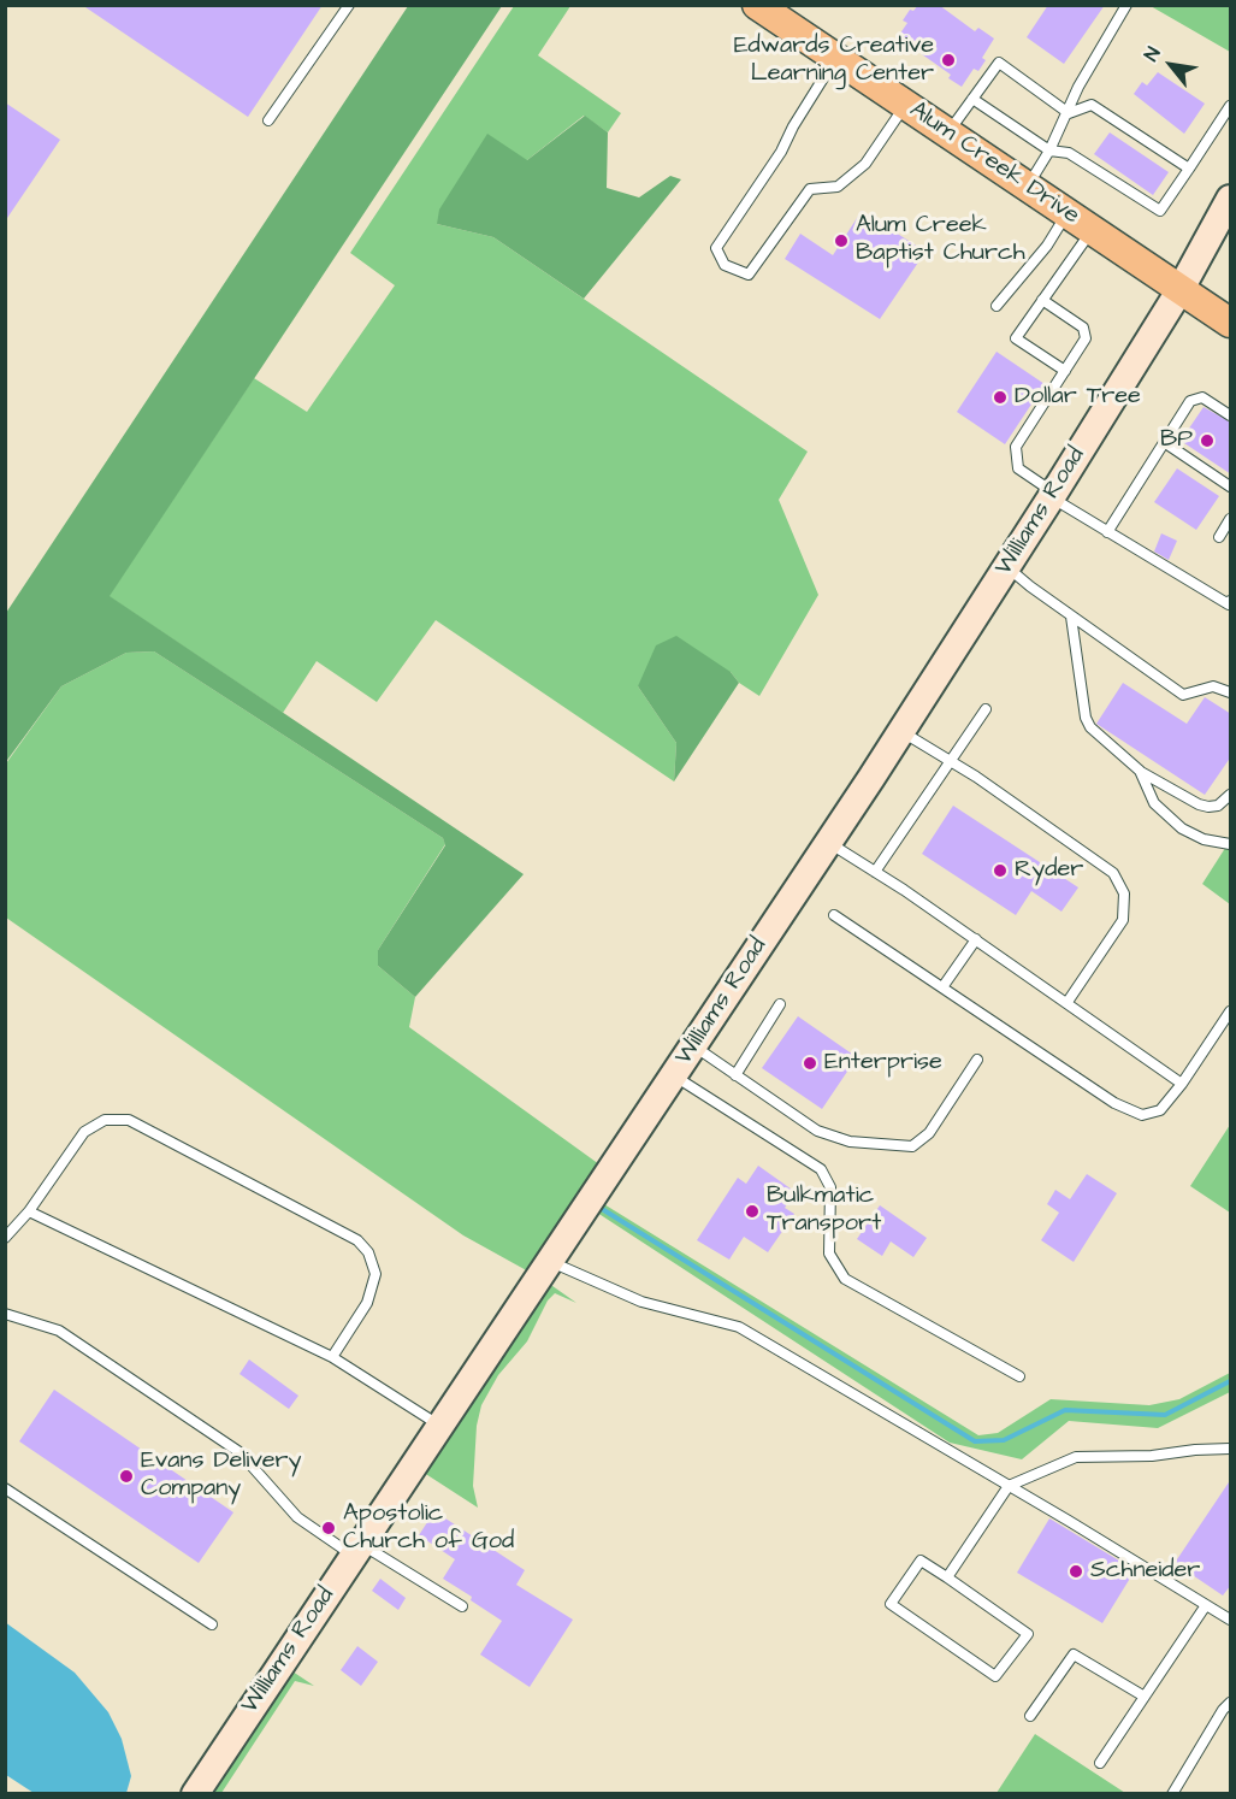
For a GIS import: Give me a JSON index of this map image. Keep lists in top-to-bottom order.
{
  "streets": {
    "main road": ["Alum Creek Drive", "Williams Road"]
  },
  "crossings": [
    ["Alum Creek Drive", "Williams Road"]
  ],
  "places": [
    "Edwards Creative Learning Center",
    "Alum Creek Baptist Church",
    "Dollar Tree",
    "BP",
    "Ryder",
    "Enterprise",
    "Bulkmatic Transport",
    "Evans Delivery Company",
    "Apostolic Church of God",
    "Schneider"
  ],
  "north": "top left"
}
